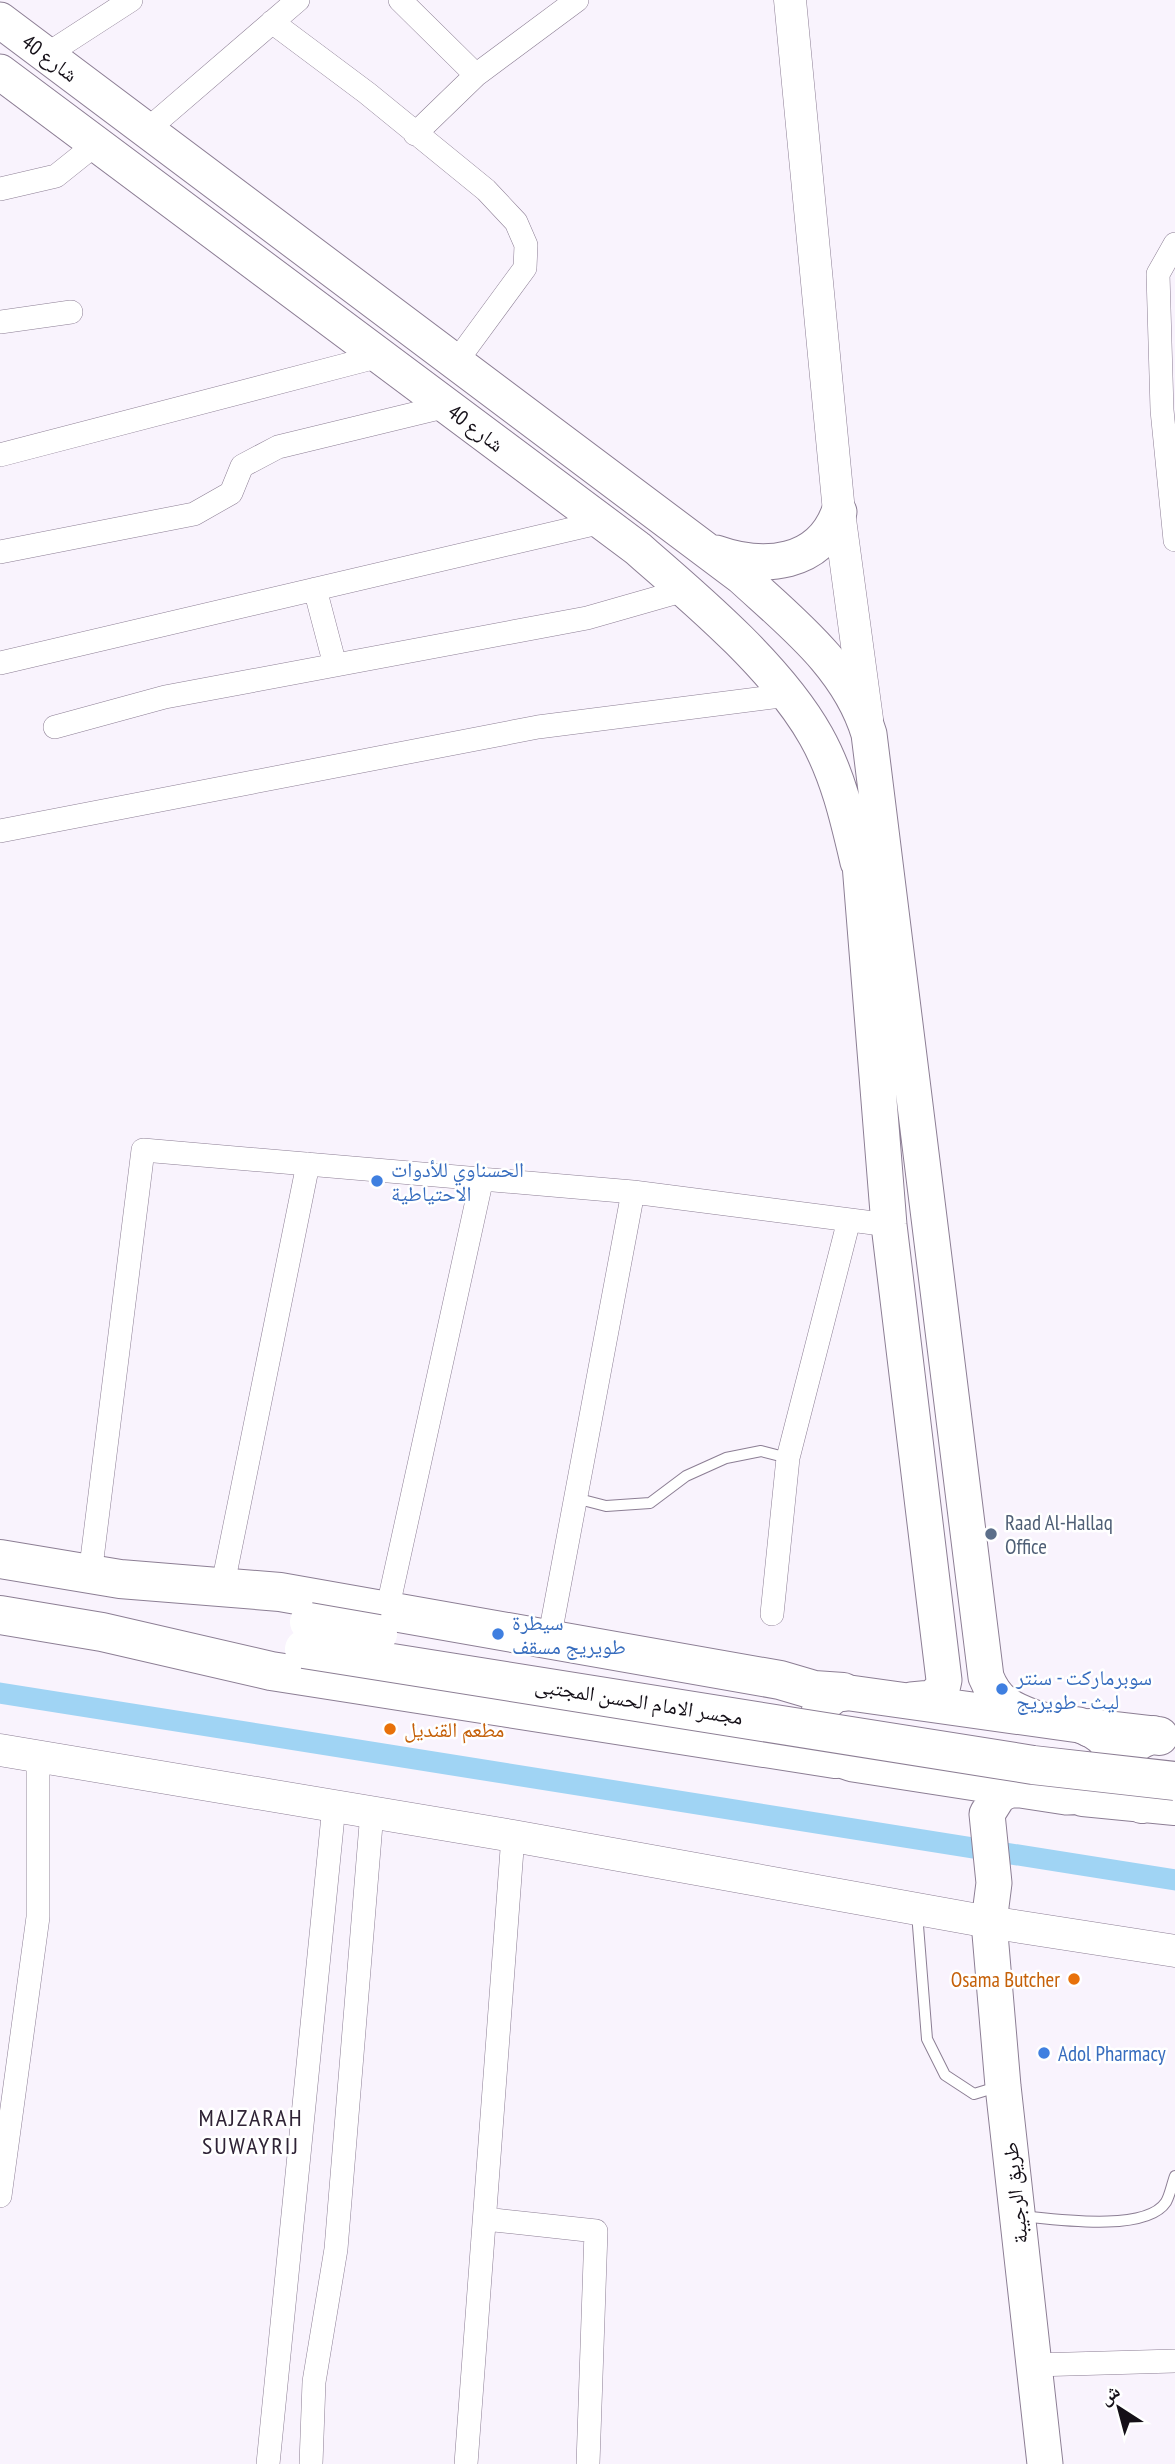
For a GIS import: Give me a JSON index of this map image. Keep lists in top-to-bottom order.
{
  "streets": {
    "highway": ["مجسر الامام الحسن المجتبى"],
    "main road": ["شارع 40", "طريق الرجيبة"]
  },
  "districts": ["MAJZARAH SUWAYRIJ"],
  "places": [
    "الحسناوي للأدوات الاحتياطية",
    "Raad Al-Hallaq Office",
    "سيطرة طويريج مسقف",
    "سوبرماركت - سنتر ليث - طويريج",
    "مطعم القنديل",
    "Osama Butcher",
    "Adol Pharmacy"
  ],
  "north": "top left"
}
